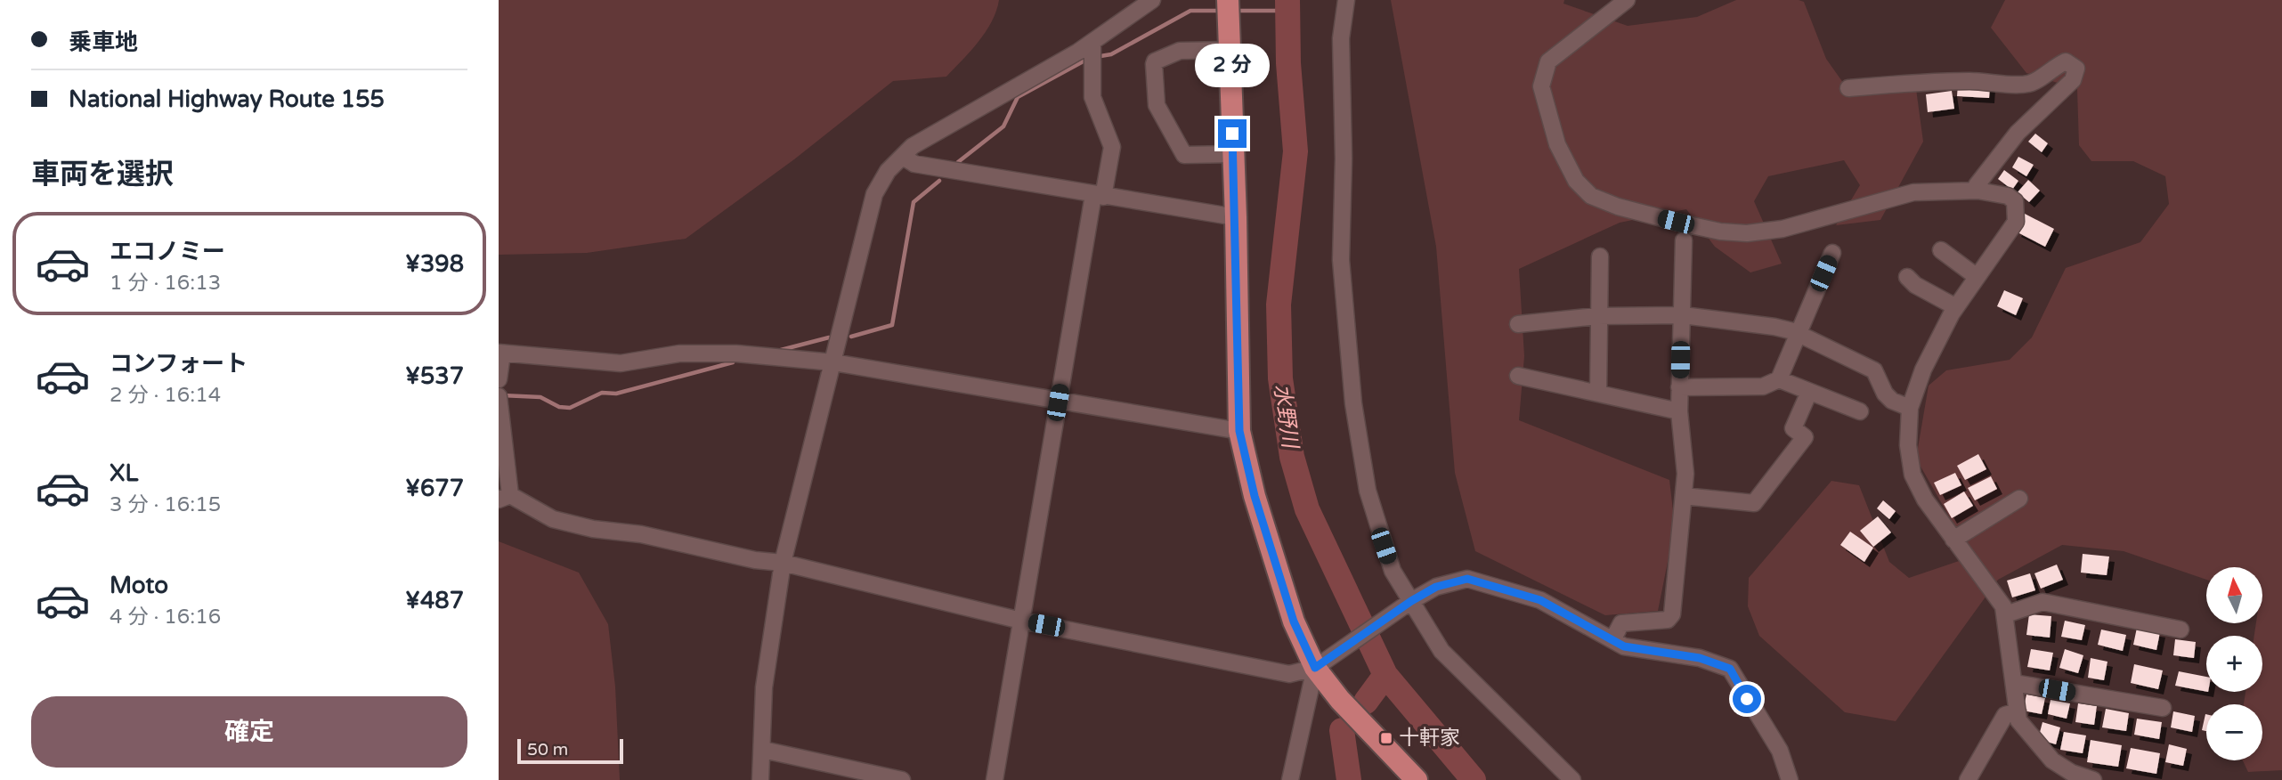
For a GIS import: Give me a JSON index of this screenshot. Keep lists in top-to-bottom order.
{
  "water": ["水野川"],
  "places": {
    "transit": ["十軒家"]
  },
  "scale_bar": "50 m",
  "north": "top",
  "page": {
    "banner": ["乗車地", "National Highway Route 155"],
    "bubble": "2 分",
    "heading": "車両を選択",
    "list": [
      {
        "name": "エコノミー",
        "note": "1 分 · 16:13",
        "value": "¥398"
      },
      {
        "name": "コンフォート",
        "note": "2 分 · 16:14",
        "value": "¥537"
      },
      {
        "name": "XL",
        "note": "3 分 · 16:15",
        "value": "¥677"
      },
      {
        "name": "Moto",
        "note": "4 分 · 16:16",
        "value": "¥487"
      }
    ],
    "map_buttons": ["+", "−"],
    "buttons": "確定",
    "scale": "50 m"
  }
}
